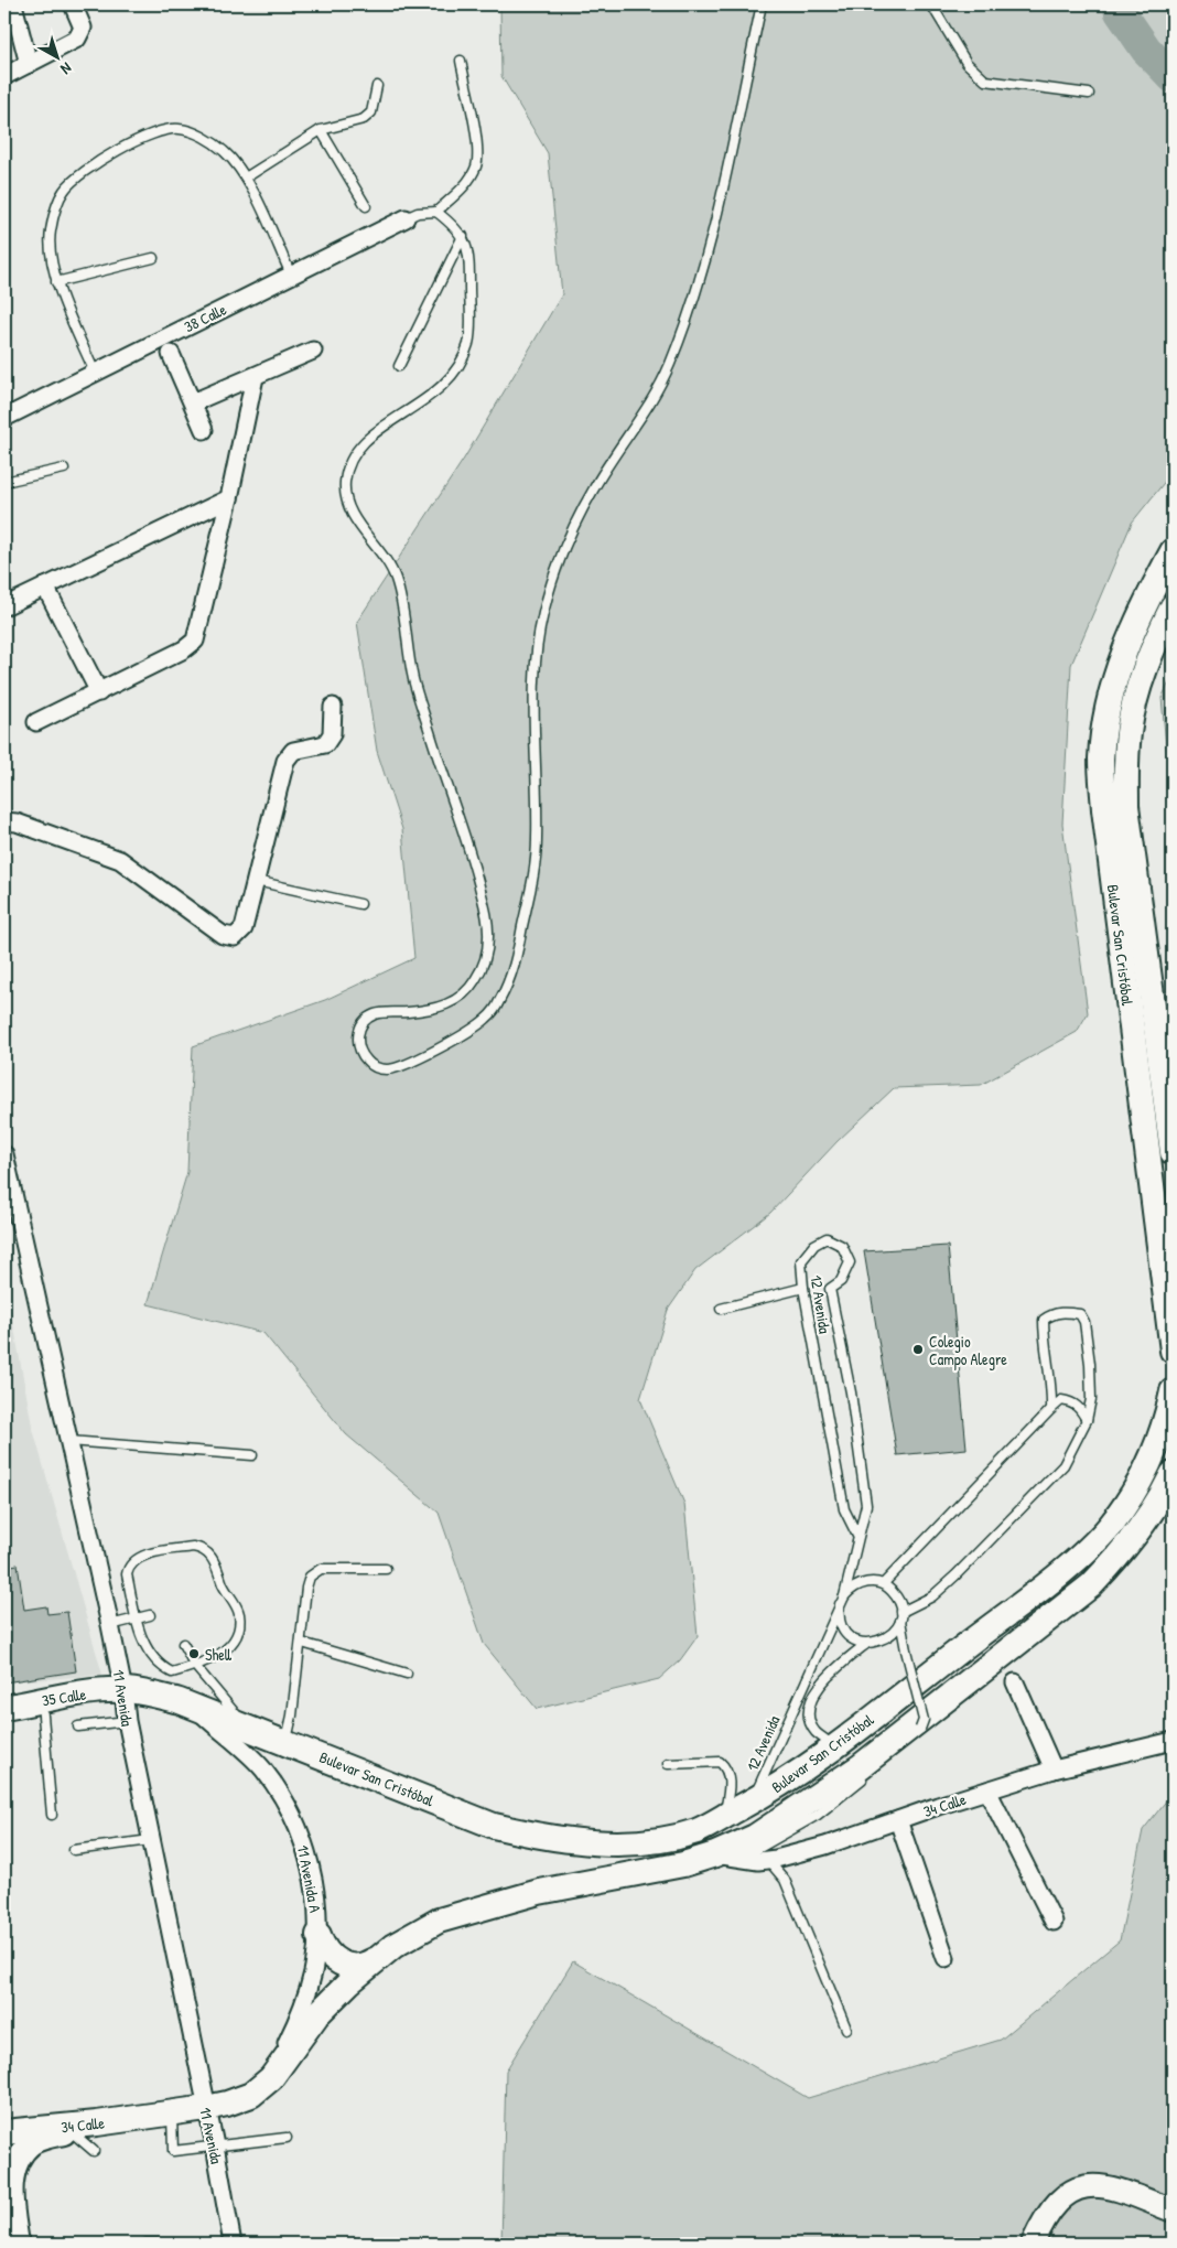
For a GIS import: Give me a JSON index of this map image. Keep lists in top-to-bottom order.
{
  "streets": {
    "main road": ["Bulevar San Cristóbal", "35 Calle", "34 Calle"],
    "street": ["38 Calle", "11 Avenida", "11 Avenida A"],
    "lane": ["12 Avenida"]
  },
  "crossings": [
    ["Bulevar San Cristóbal", "12 Avenida"],
    ["Bulevar San Cristóbal", "35 Calle"],
    ["Bulevar San Cristóbal", "11 Avenida"],
    ["Bulevar San Cristóbal", "34 Calle"],
    ["Bulevar San Cristóbal", "11 Avenida A"],
    ["35 Calle", "11 Avenida"],
    ["11 Avenida", "34 Calle"]
  ],
  "places": ["Colegio Campo Alegre", "Shell"],
  "north": "bottom right"
}
